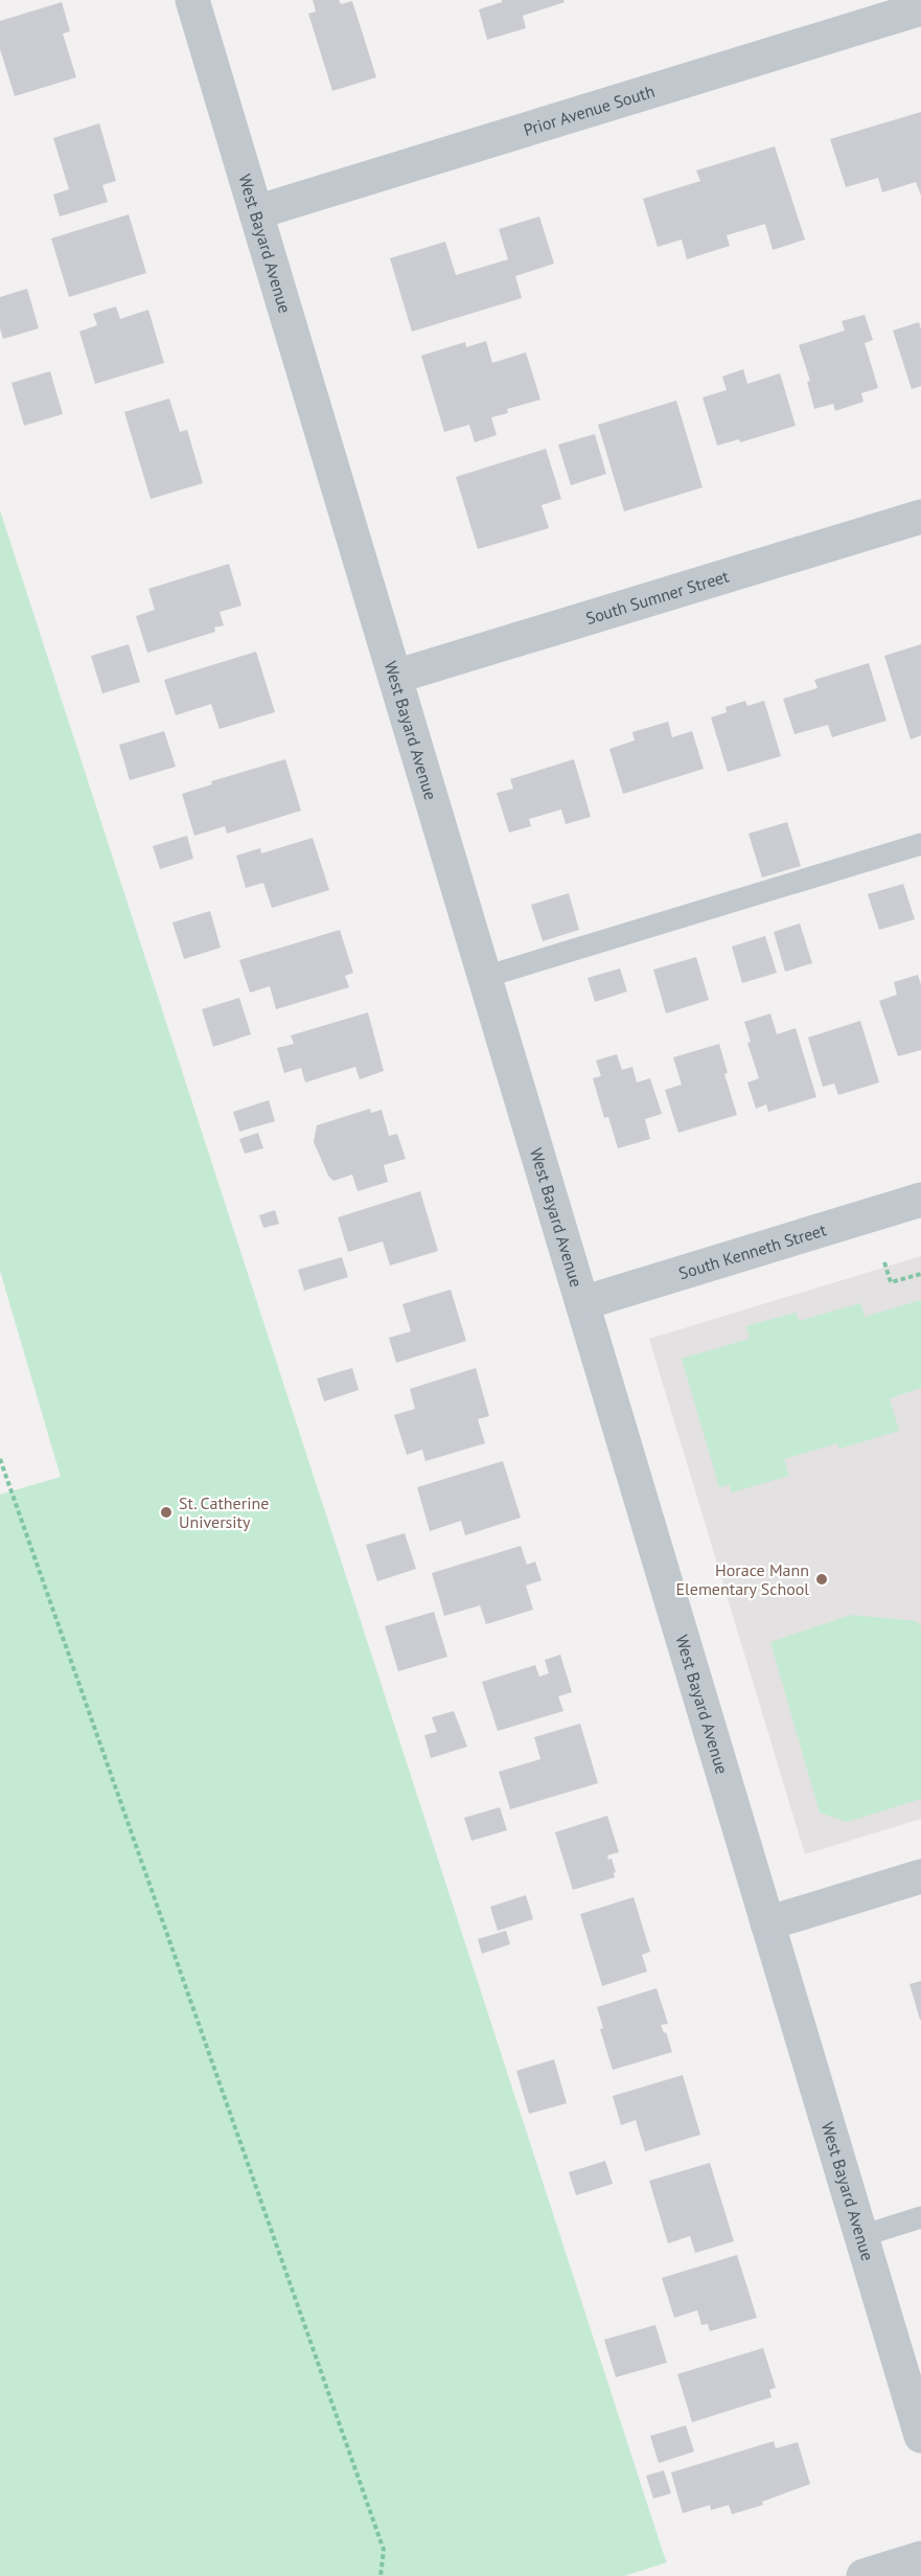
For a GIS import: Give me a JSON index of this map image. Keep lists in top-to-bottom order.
{
  "streets": {
    "street": [
      "Prior Avenue South",
      "West Bayard Avenue",
      "South Sumner Street",
      "South Kenneth Street"
    ]
  },
  "crossings": [
    ["Prior Avenue South", "West Bayard Avenue"],
    ["West Bayard Avenue", "South Sumner Street"],
    ["West Bayard Avenue", "South Kenneth Street"]
  ],
  "places": ["St. Catherine University", "Horace Mann Elementary School"]
}
